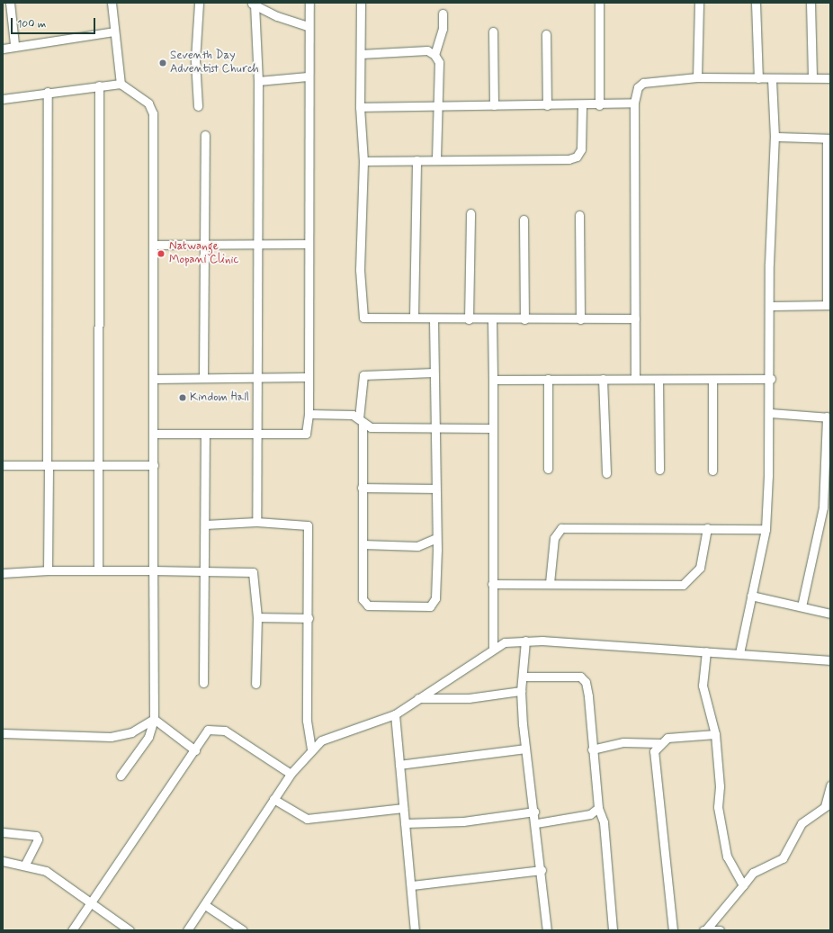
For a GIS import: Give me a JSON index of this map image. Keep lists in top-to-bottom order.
{
  "places": ["Seventh Day Adventist Church", "Natwange Mopani Clinic", "Kindom Hall"],
  "scale_bar": "100 m"
}
